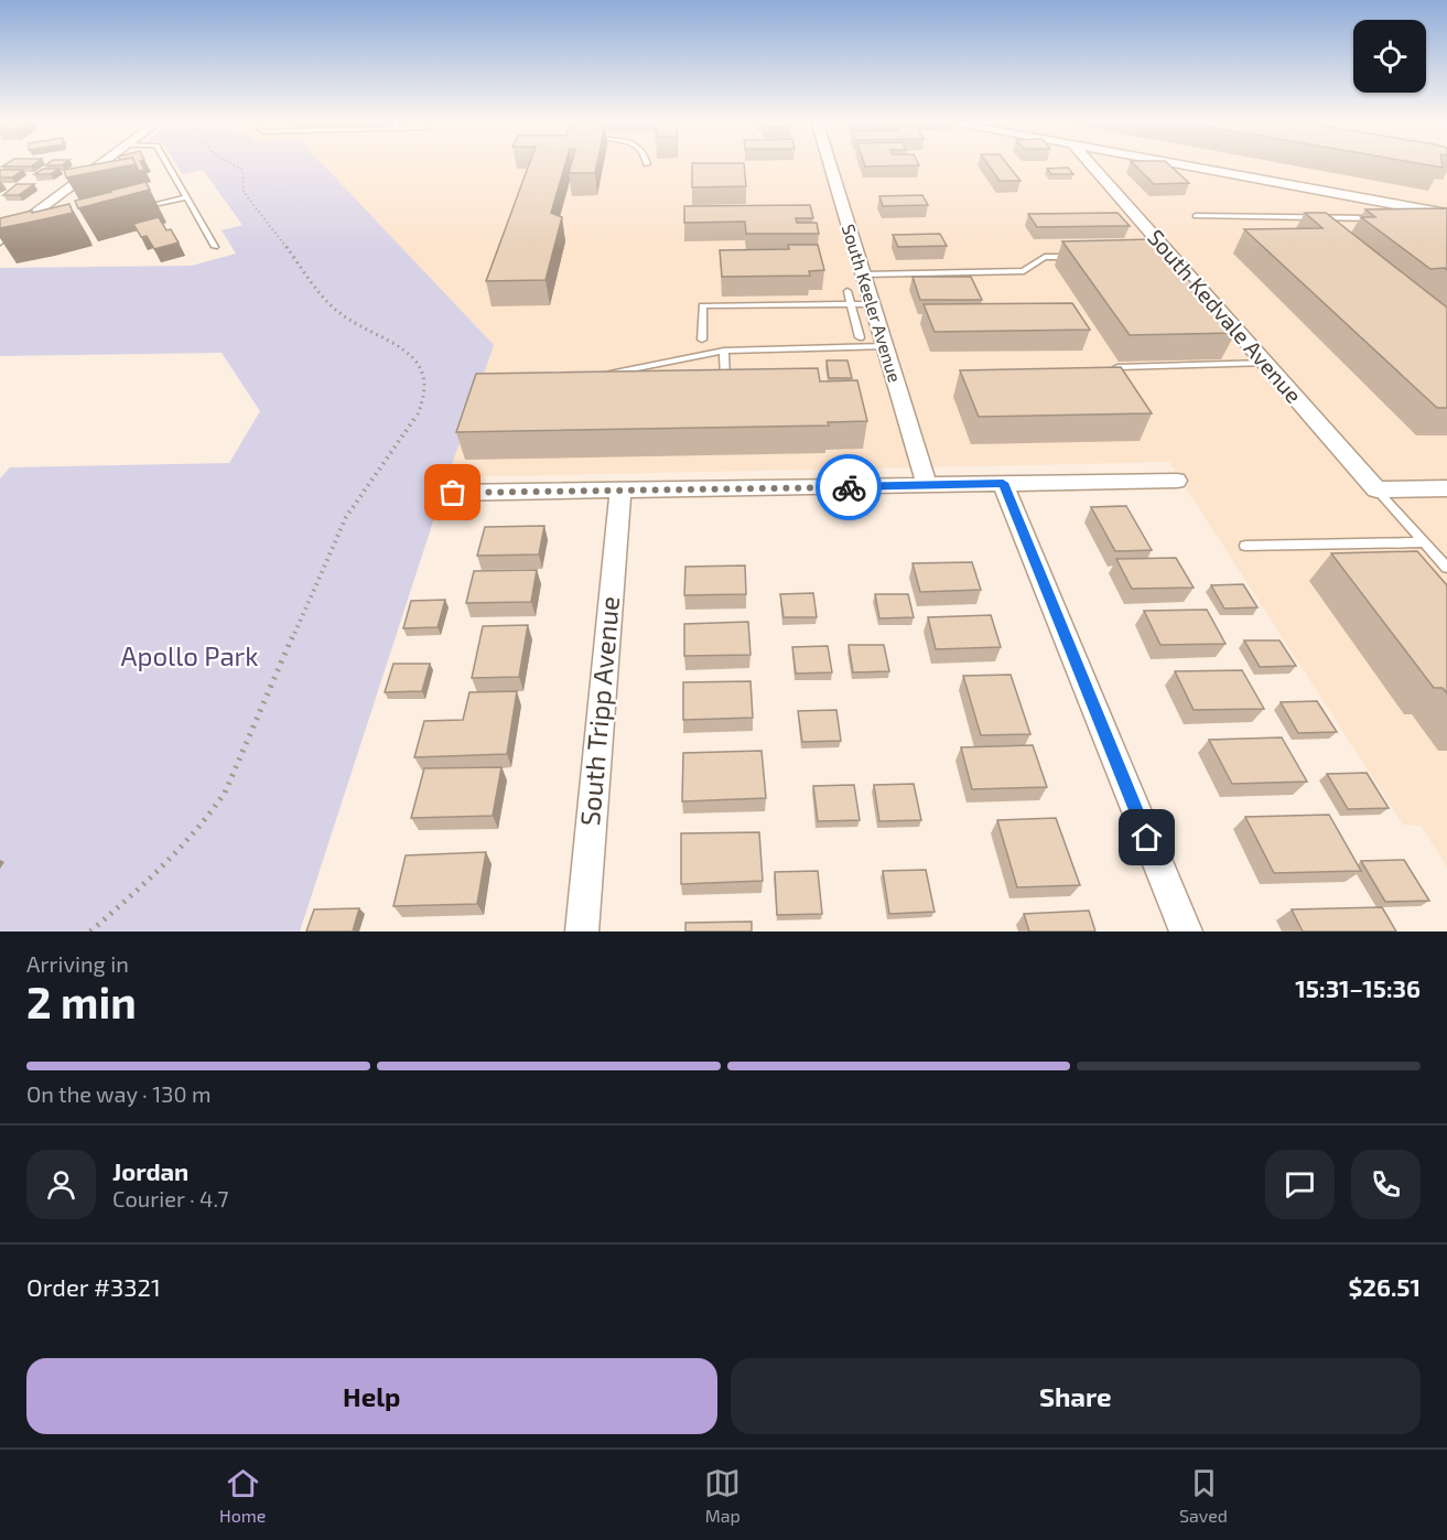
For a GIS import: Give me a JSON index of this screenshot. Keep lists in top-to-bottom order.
{
  "streets": {
    "street": ["South Keeler Avenue", "South Kedvale Avenue", "South Tripp Avenue"]
  },
  "parks": ["Apollo Park"],
  "page": {
    "heading": ["2 min", "Arriving in", "15:31–15:36"],
    "panel": [
      "Jordan",
      "Courier · 4.7",
      "Order #3321",
      "$26.51"
    ],
    "bar": "On the way · 130 m",
    "buttons": ["Help", "Share"],
    "tabs": ["Home", "Map", "Saved"]
  }
}
